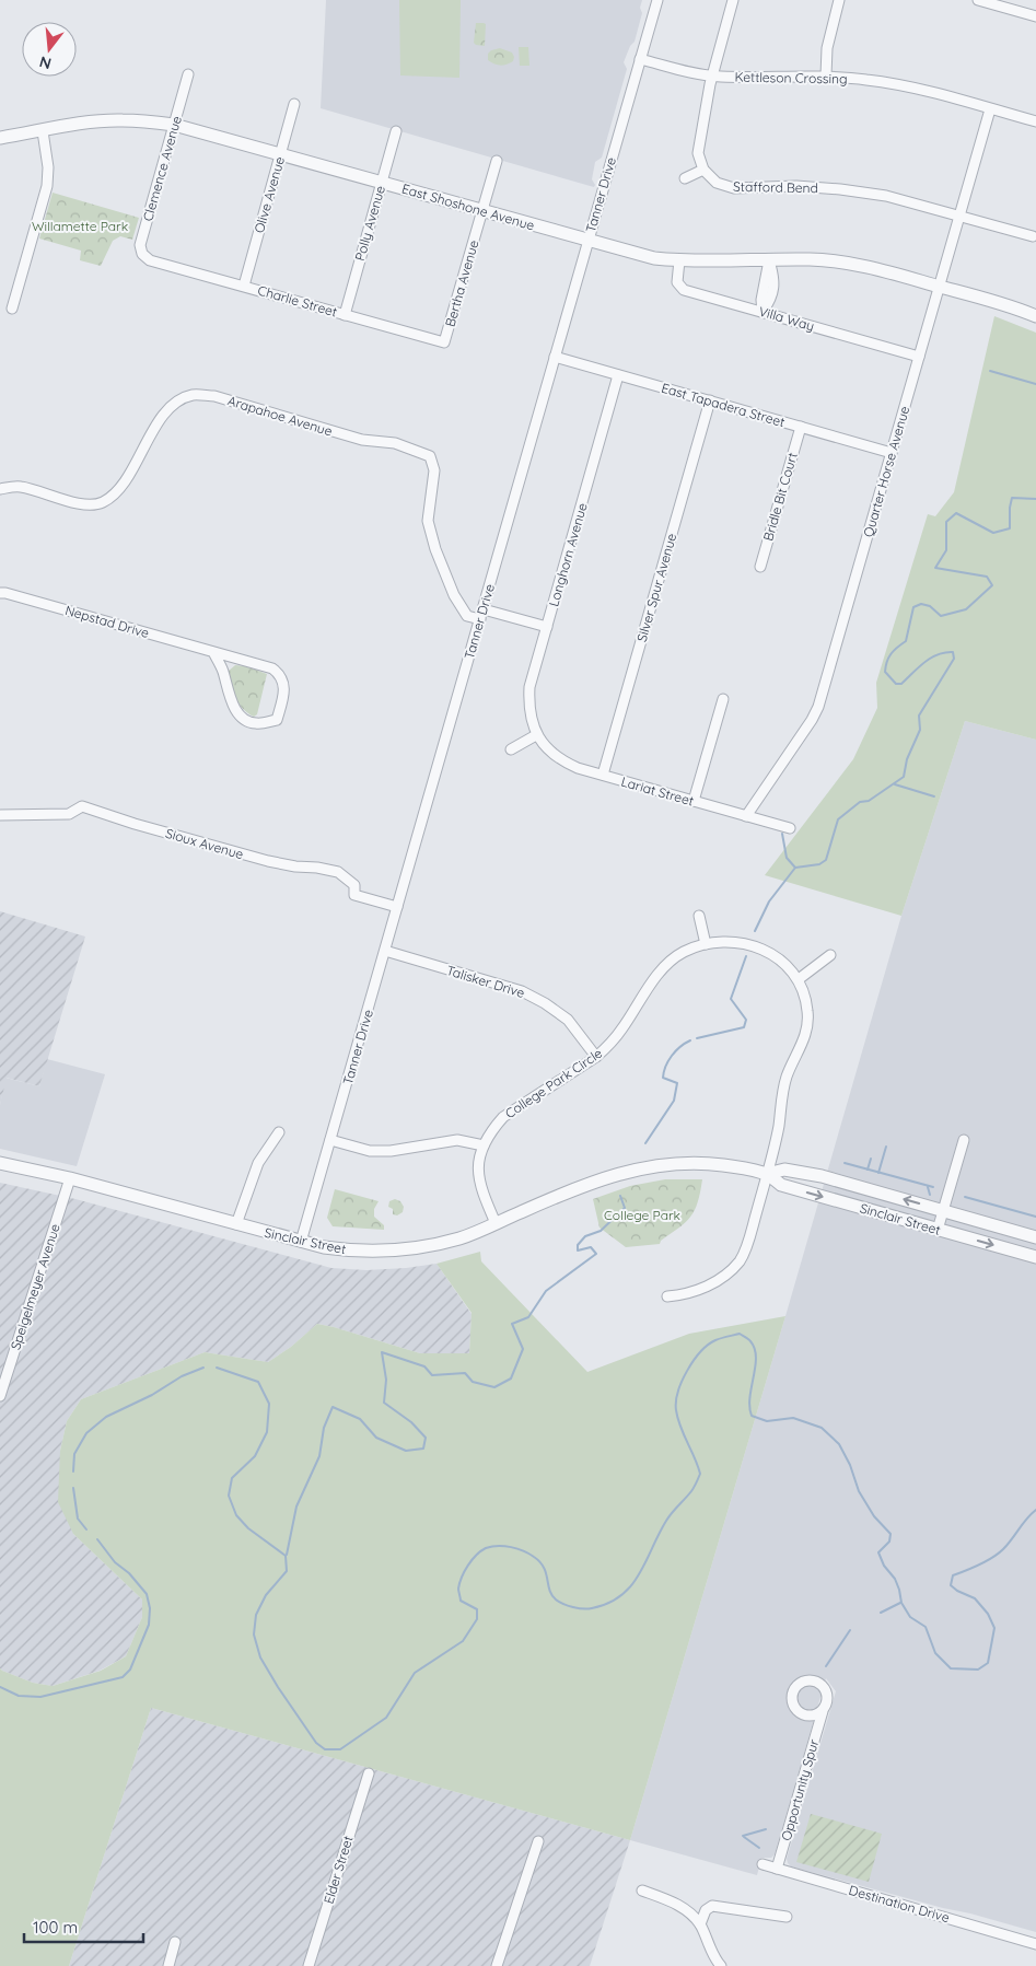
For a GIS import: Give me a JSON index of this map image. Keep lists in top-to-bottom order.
{
  "streets": {
    "street": [
      "Kettleson Crossing",
      "Clemence Avenue",
      "Stafford Bend",
      "Olive Avenue",
      "Tanner Drive",
      "East Shoshone Avenue",
      "Polly Avenue",
      "Bertha Avenue",
      "Charlie Street",
      "Villa Way",
      "East Tapadera Street",
      "Arapahoe Avenue",
      "Quarter Horse Avenue",
      "Bridle Bit Court",
      "Longhorn Avenue",
      "Silver Spur Avenue",
      "Nepstad Drive",
      "Lariat Street",
      "Sioux Avenue",
      "Talisker Drive",
      "College Park Circle",
      "Sinclair Street",
      "Speigelmeyer Avenue",
      "Opportunity Spur",
      "Elder Street",
      "Destination Drive"
    ]
  },
  "crossings": [
    ["Kettleson Crossing", "Tanner Drive"],
    ["Kettleson Crossing", "Quarter Horse Avenue"],
    ["Clemence Avenue", "East Shoshone Avenue"],
    ["Clemence Avenue", "Charlie Street"],
    ["Stafford Bend", "Quarter Horse Avenue"],
    ["Olive Avenue", "East Shoshone Avenue"],
    ["Olive Avenue", "Charlie Street"],
    ["Tanner Drive", "East Shoshone Avenue"],
    ["Tanner Drive", "East Tapadera Street"],
    ["Tanner Drive", "Arapahoe Avenue"],
    ["Tanner Drive", "Sioux Avenue"],
    ["Tanner Drive", "Talisker Drive"],
    ["Tanner Drive", "Sinclair Street"],
    ["East Shoshone Avenue", "Polly Avenue"],
    ["East Shoshone Avenue", "Bertha Avenue"],
    ["East Shoshone Avenue", "Villa Way"],
    ["East Shoshone Avenue", "Quarter Horse Avenue"],
    ["Polly Avenue", "Charlie Street"],
    ["Bertha Avenue", "Charlie Street"],
    ["Villa Way", "Quarter Horse Avenue"],
    ["East Tapadera Street", "Quarter Horse Avenue"],
    ["East Tapadera Street", "Bridle Bit Court"],
    ["East Tapadera Street", "Longhorn Avenue"],
    ["East Tapadera Street", "Silver Spur Avenue"],
    ["Quarter Horse Avenue", "Lariat Street"],
    ["Longhorn Avenue", "Lariat Street"],
    ["Silver Spur Avenue", "Lariat Street"],
    ["Talisker Drive", "College Park Circle"],
    ["College Park Circle", "Sinclair Street"],
    ["Sinclair Street", "Speigelmeyer Avenue"],
    ["Opportunity Spur", "Destination Drive"]
  ],
  "parks": ["Willamette Park", "College Park"],
  "scale_bar": "100 m",
  "north": "bottom"
}
